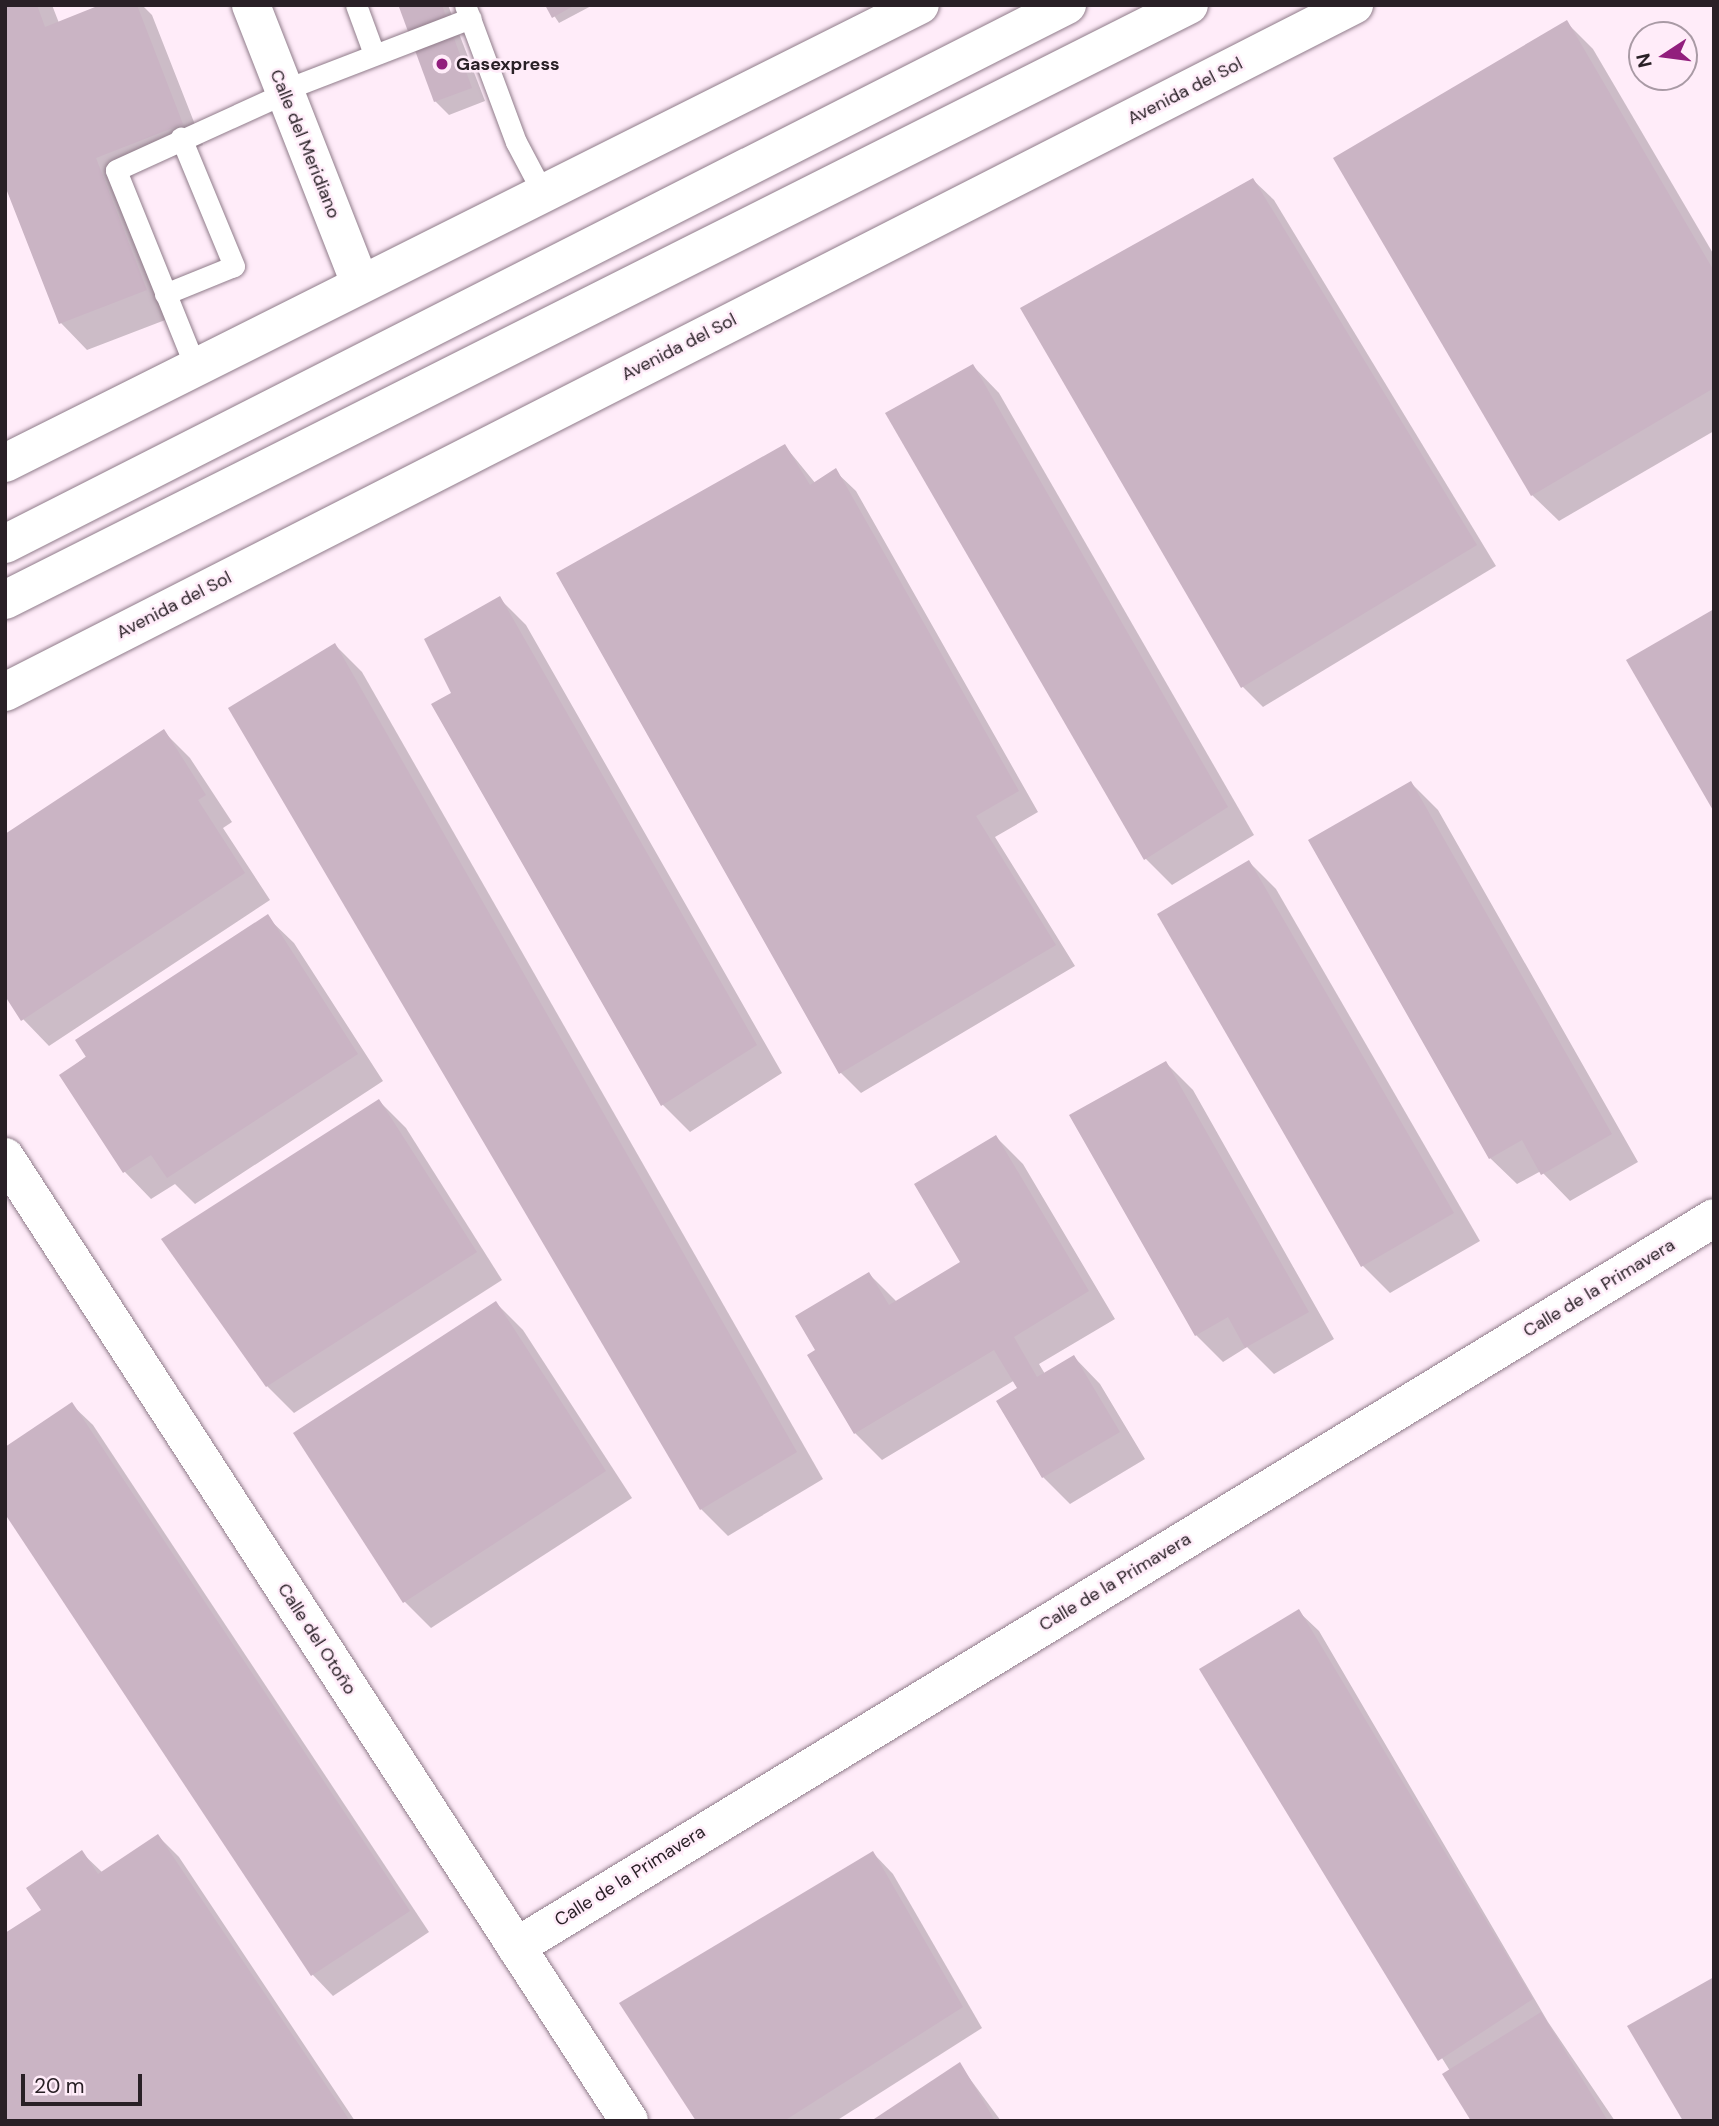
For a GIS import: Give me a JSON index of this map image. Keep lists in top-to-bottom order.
{
  "streets": {
    "street": [
      "Avenida del Sol",
      "Calle del Meridiano",
      "Calle de la Primavera",
      "Calle del Otoño"
    ]
  },
  "crossings": [
    ["Calle de la Primavera", "Calle del Otoño"]
  ],
  "places": ["Gasexpress"],
  "scale_bar": "20 m",
  "north": "left"
}
